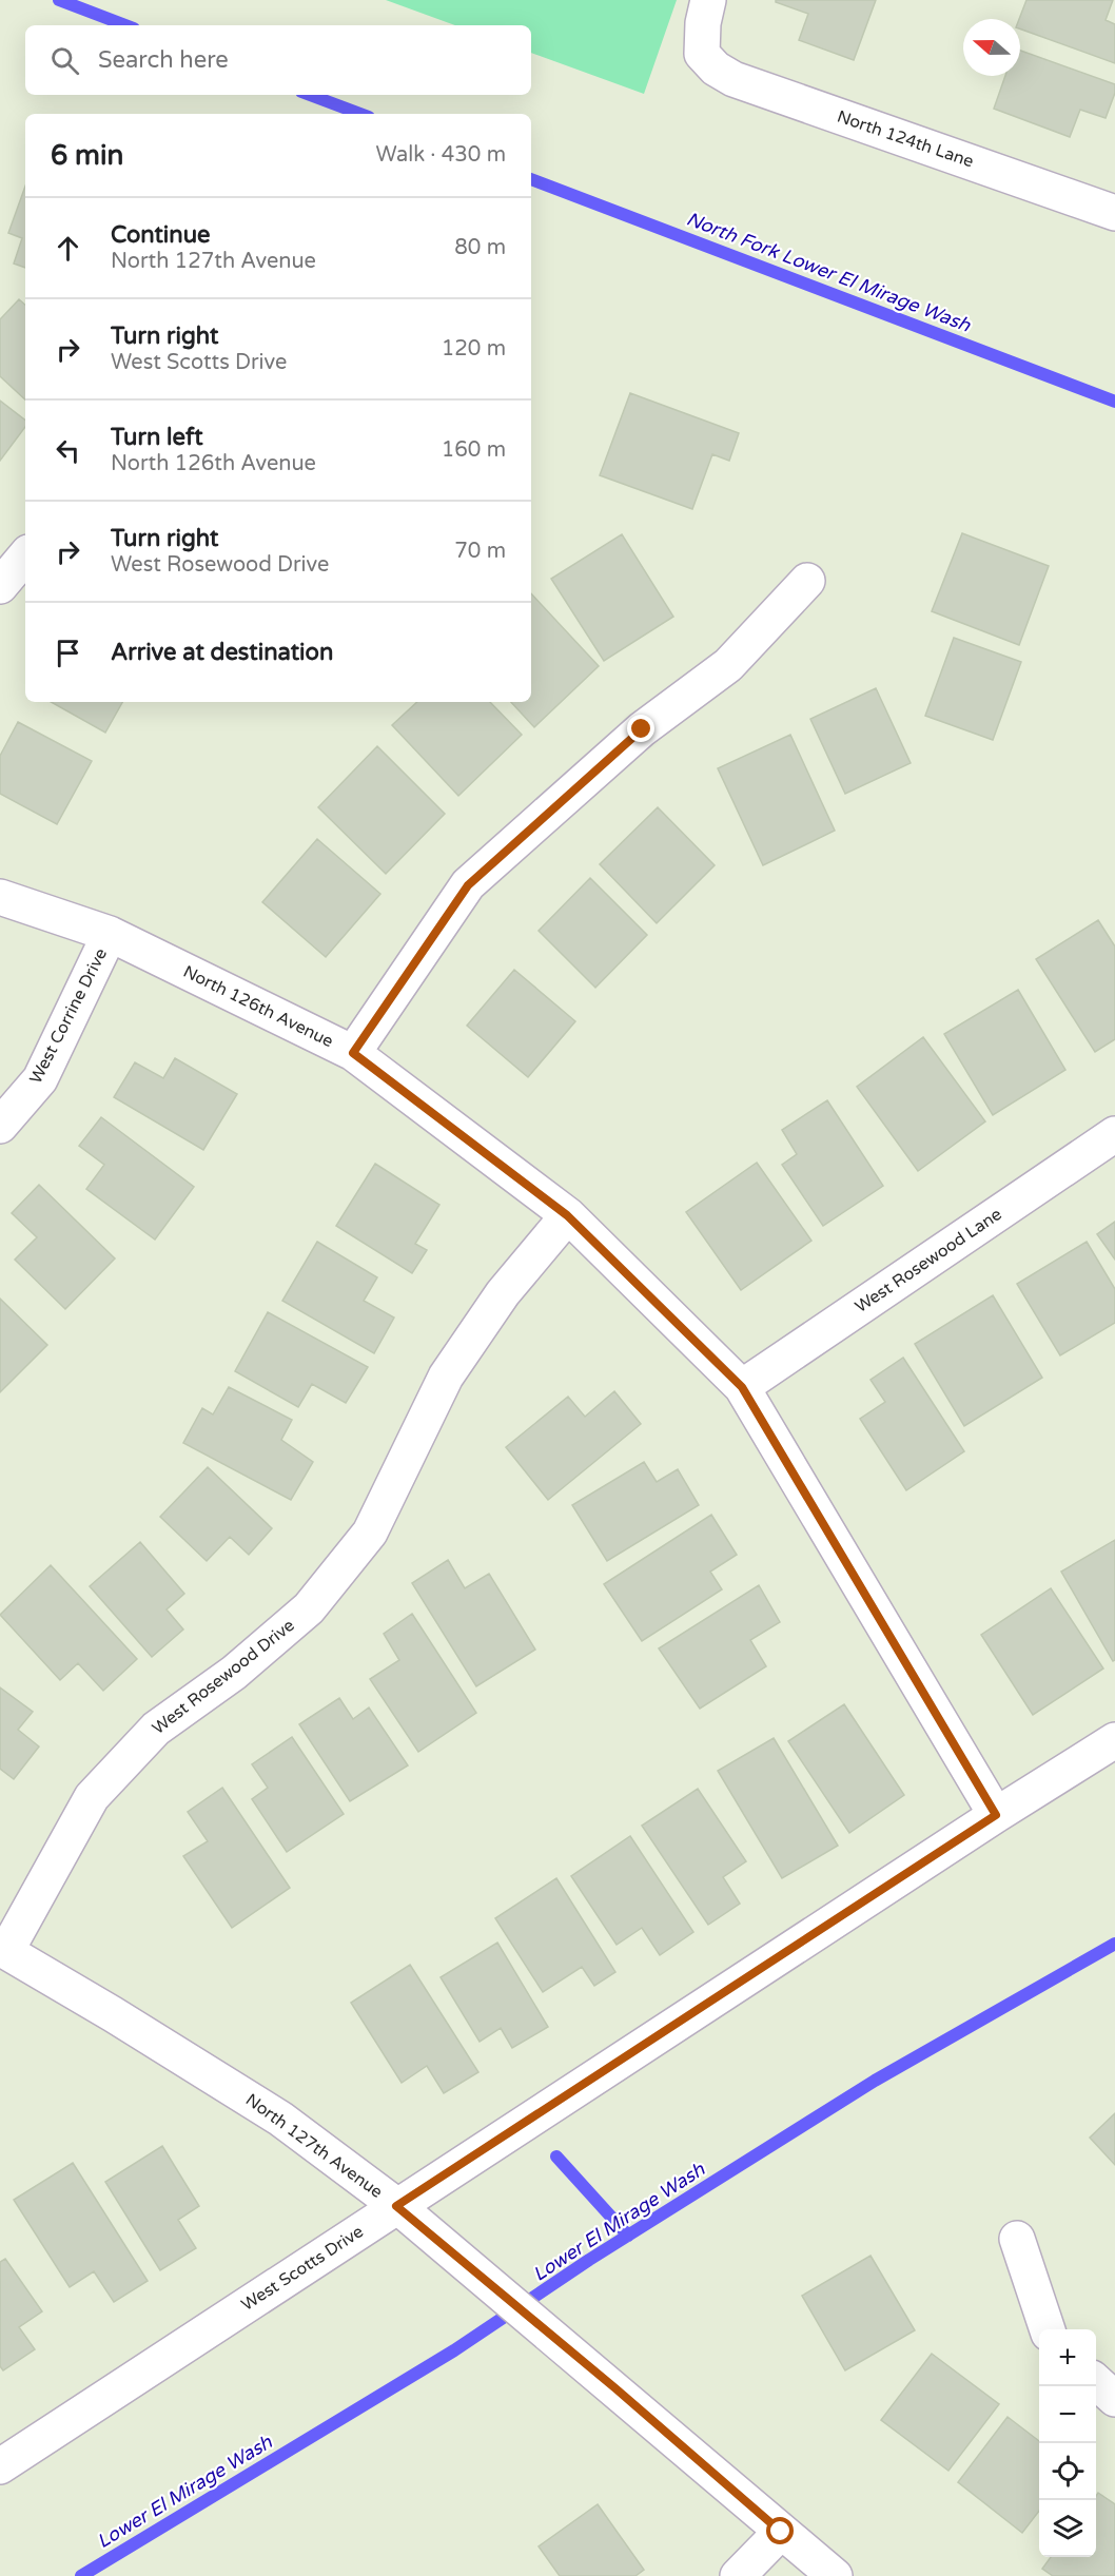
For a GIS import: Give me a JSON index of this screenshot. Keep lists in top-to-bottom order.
{
  "streets": {
    "street": [
      "North 124th Lane",
      "North 126th Avenue",
      "West Corrine Drive",
      "West Rosewood Lane",
      "West Rosewood Drive",
      "North 127th Avenue",
      "West Scotts Drive"
    ]
  },
  "crossings": [
    ["North 126th Avenue", "West Corrine Drive"],
    ["North 126th Avenue", "West Rosewood Lane"],
    ["North 126th Avenue", "West Rosewood Drive"],
    ["North 126th Avenue", "West Scotts Drive"],
    ["West Rosewood Drive", "North 127th Avenue"],
    ["North 127th Avenue", "West Scotts Drive"]
  ],
  "water": ["North Fork Lower El Mirage Wash", "Lower El Mirage Wash"],
  "north": "left",
  "page": {
    "search": "Search here",
    "heading": ["6 min", "Walk · 430 m"],
    "list": [
      ["Continue", "North 127th Avenue", "80 m"],
      ["Turn right", "West Scotts Drive", "120 m"],
      ["Turn left", "North 126th Avenue", "160 m"],
      ["Turn right", "West Rosewood Drive", "70 m"],
      "Arrive at destination"
    ],
    "map_buttons": ["+", "−"]
  }
}
